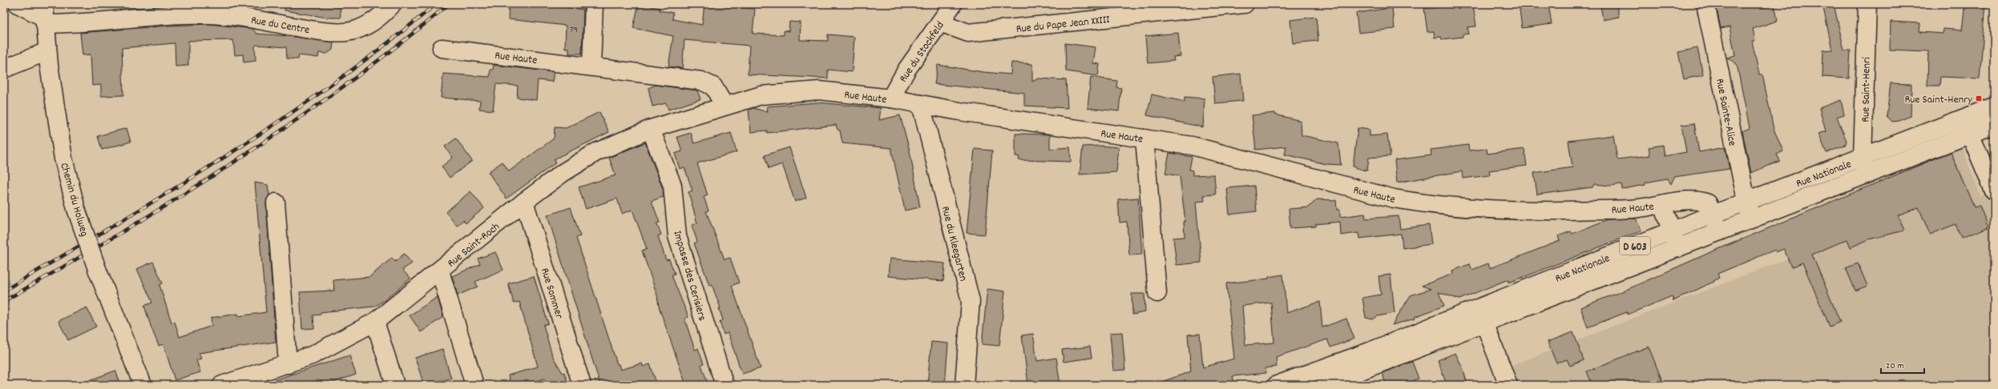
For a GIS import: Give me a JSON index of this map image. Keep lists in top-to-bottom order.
{
  "streets": {
    "street": [
      "Rue du Pape Jean XXIII",
      "Rue du Centre",
      "Rue du Stockfeld",
      "Rue Haute",
      "Rue Saint-Henri",
      "Rue Sainte-Alice",
      "Rue Nationale",
      "Chemin du Holweg",
      "Rue du Kleegarten",
      "Rue Saint-Roch",
      "D 603",
      "Impasse des Cerisiers",
      "Rue Sommer"
    ]
  },
  "crossings": [
    ["Rue du Pape Jean XXIII", "Rue du Stockfeld"],
    ["Rue du Centre", "Chemin du Holweg"],
    ["Rue du Stockfeld", "Rue Haute"],
    ["Rue Haute", "Rue Nationale"],
    ["Rue Haute", "Rue du Kleegarten"],
    ["Rue Haute", "Rue Saint-Roch"],
    ["Rue Saint-Henri", "Rue Nationale"],
    ["Rue Sainte-Alice", "Rue Nationale"],
    ["Rue Saint-Roch", "Impasse des Cerisiers"],
    ["Rue Saint-Roch", "Rue Sommer"]
  ],
  "places": {
    "transit": ["Rue Saint-Henry"]
  },
  "house_numbers": ["79"],
  "scale_bar": "20 m"
}
